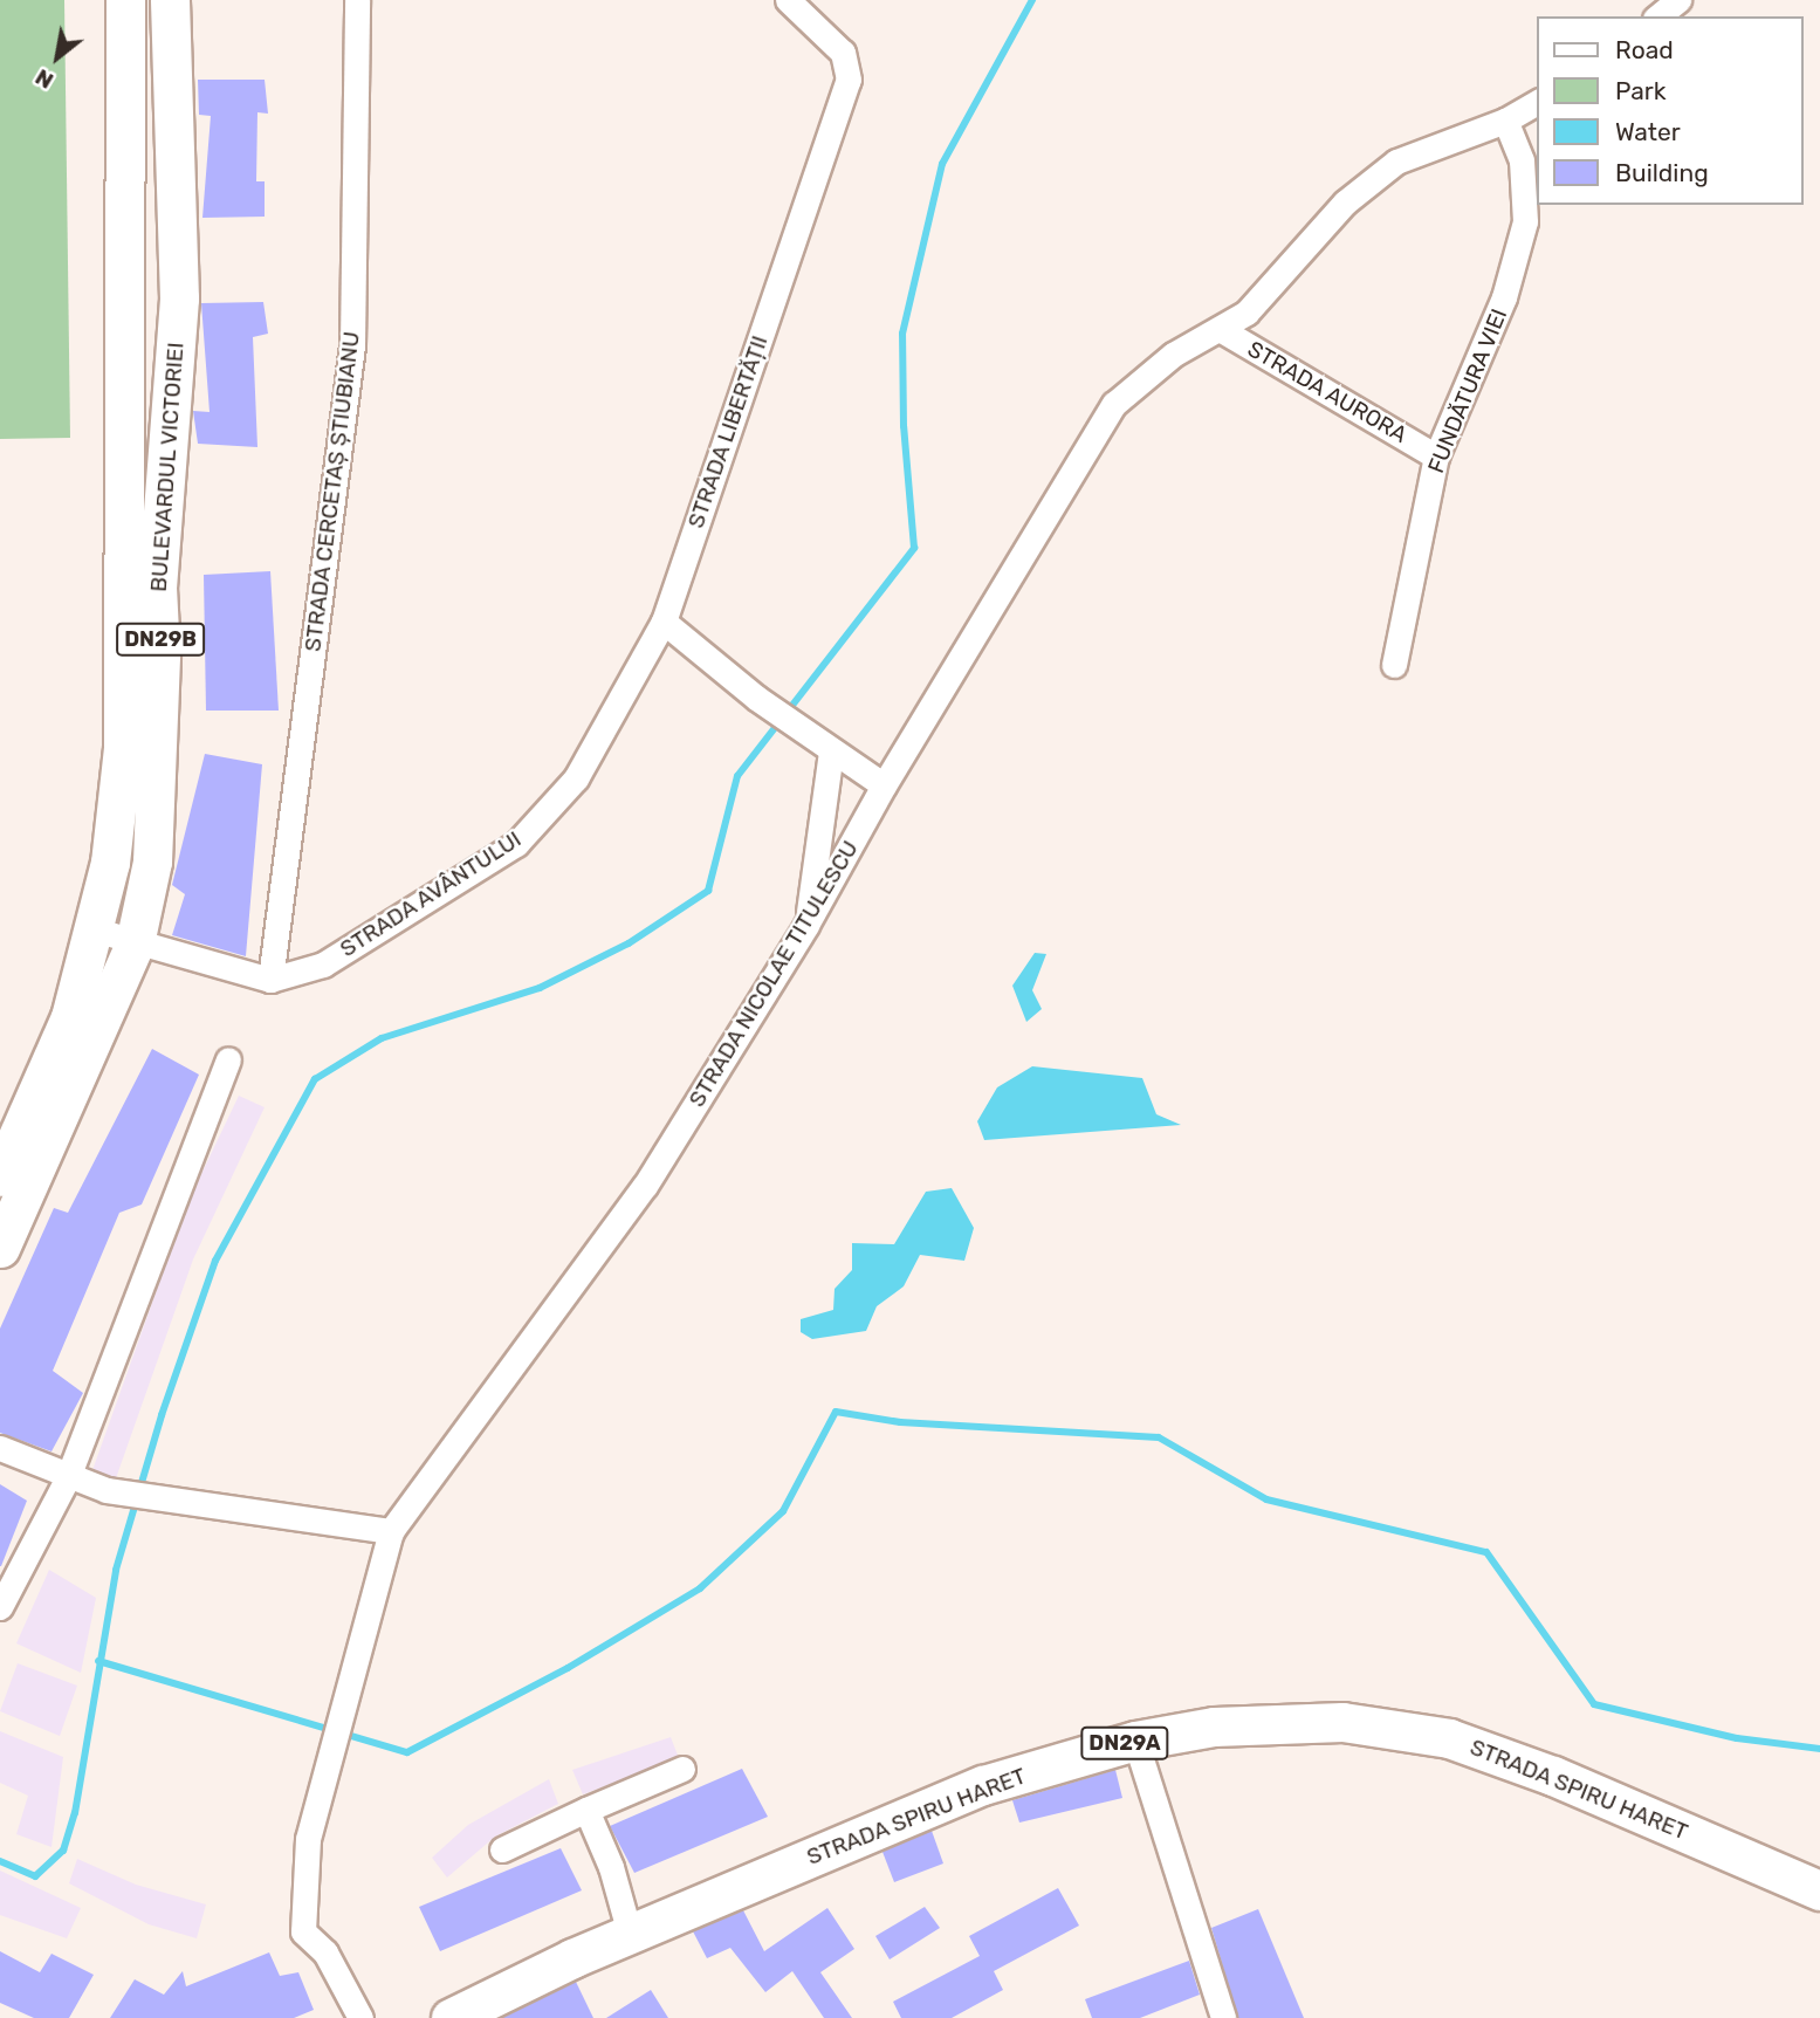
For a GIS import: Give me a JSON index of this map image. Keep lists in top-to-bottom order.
{
  "streets": {
    "main road": [
      "BULEVARDUL VICTORIEI",
      "DN29B",
      "DN29A",
      "STRADA SPIRU HARET"
    ],
    "street": [
      "FUNDĂTURA VIEI",
      "STRADA AURORA",
      "STRADA LIBERTĂȚII",
      "STRADA CERCETAȘ ȘTIUBIANU",
      "STRADA AVÂNTULUI",
      "STRADA NICOLAE TITULESCU"
    ]
  },
  "crossings": [
    ["FUNDĂTURA VIEI", "STRADA AURORA"],
    ["FUNDĂTURA VIEI", "STRADA NICOLAE TITULESCU"],
    ["STRADA AURORA", "STRADA NICOLAE TITULESCU"],
    ["STRADA LIBERTĂȚII", "STRADA AVÂNTULUI"],
    ["STRADA CERCETAȘ ȘTIUBIANU", "STRADA AVÂNTULUI"]
  ],
  "legend": [
    "Road",
    "Park",
    "Water",
    "Building"
  ],
  "north": "bottom left"
}
